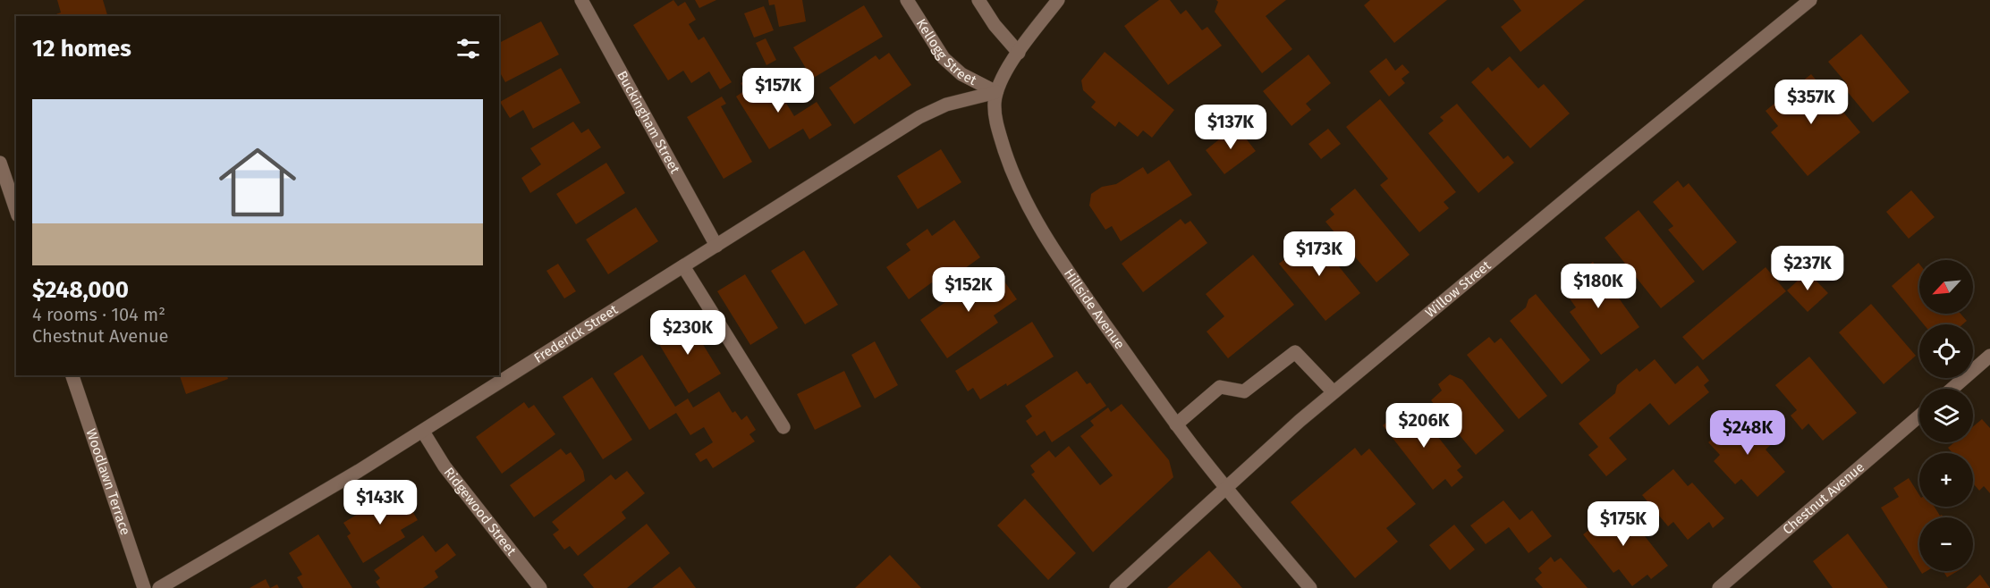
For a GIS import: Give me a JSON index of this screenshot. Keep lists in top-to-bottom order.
{
  "streets": {
    "street": [
      "Kellogg Street",
      "Buckingham Street",
      "Willow Street",
      "Hillside Avenue",
      "Frederick Street",
      "Woodlawn Terrace",
      "Chestnut Avenue",
      "Ridgewood Street"
    ]
  },
  "crossings": [
    ["Kellogg Street", "Hillside Avenue"],
    ["Kellogg Street", "Frederick Street"],
    ["Buckingham Street", "Frederick Street"],
    ["Willow Street", "Hillside Avenue"],
    ["Hillside Avenue", "Frederick Street"],
    ["Frederick Street", "Ridgewood Street"]
  ],
  "north": "bottom left",
  "page": {
    "heading": "12 homes",
    "price": [
      "$157K",
      "$357K",
      "$137K",
      "$173K",
      "$237K",
      "$180K",
      "$152K",
      "$230K",
      "$206K",
      "$248K",
      "$143K",
      "$175K"
    ],
    "list": [
      {
        "name": "$248,000",
        "note": "4 rooms · 104 m² · Chestnut Avenue"
      }
    ],
    "map_buttons": ["+", "−"]
  }
}
